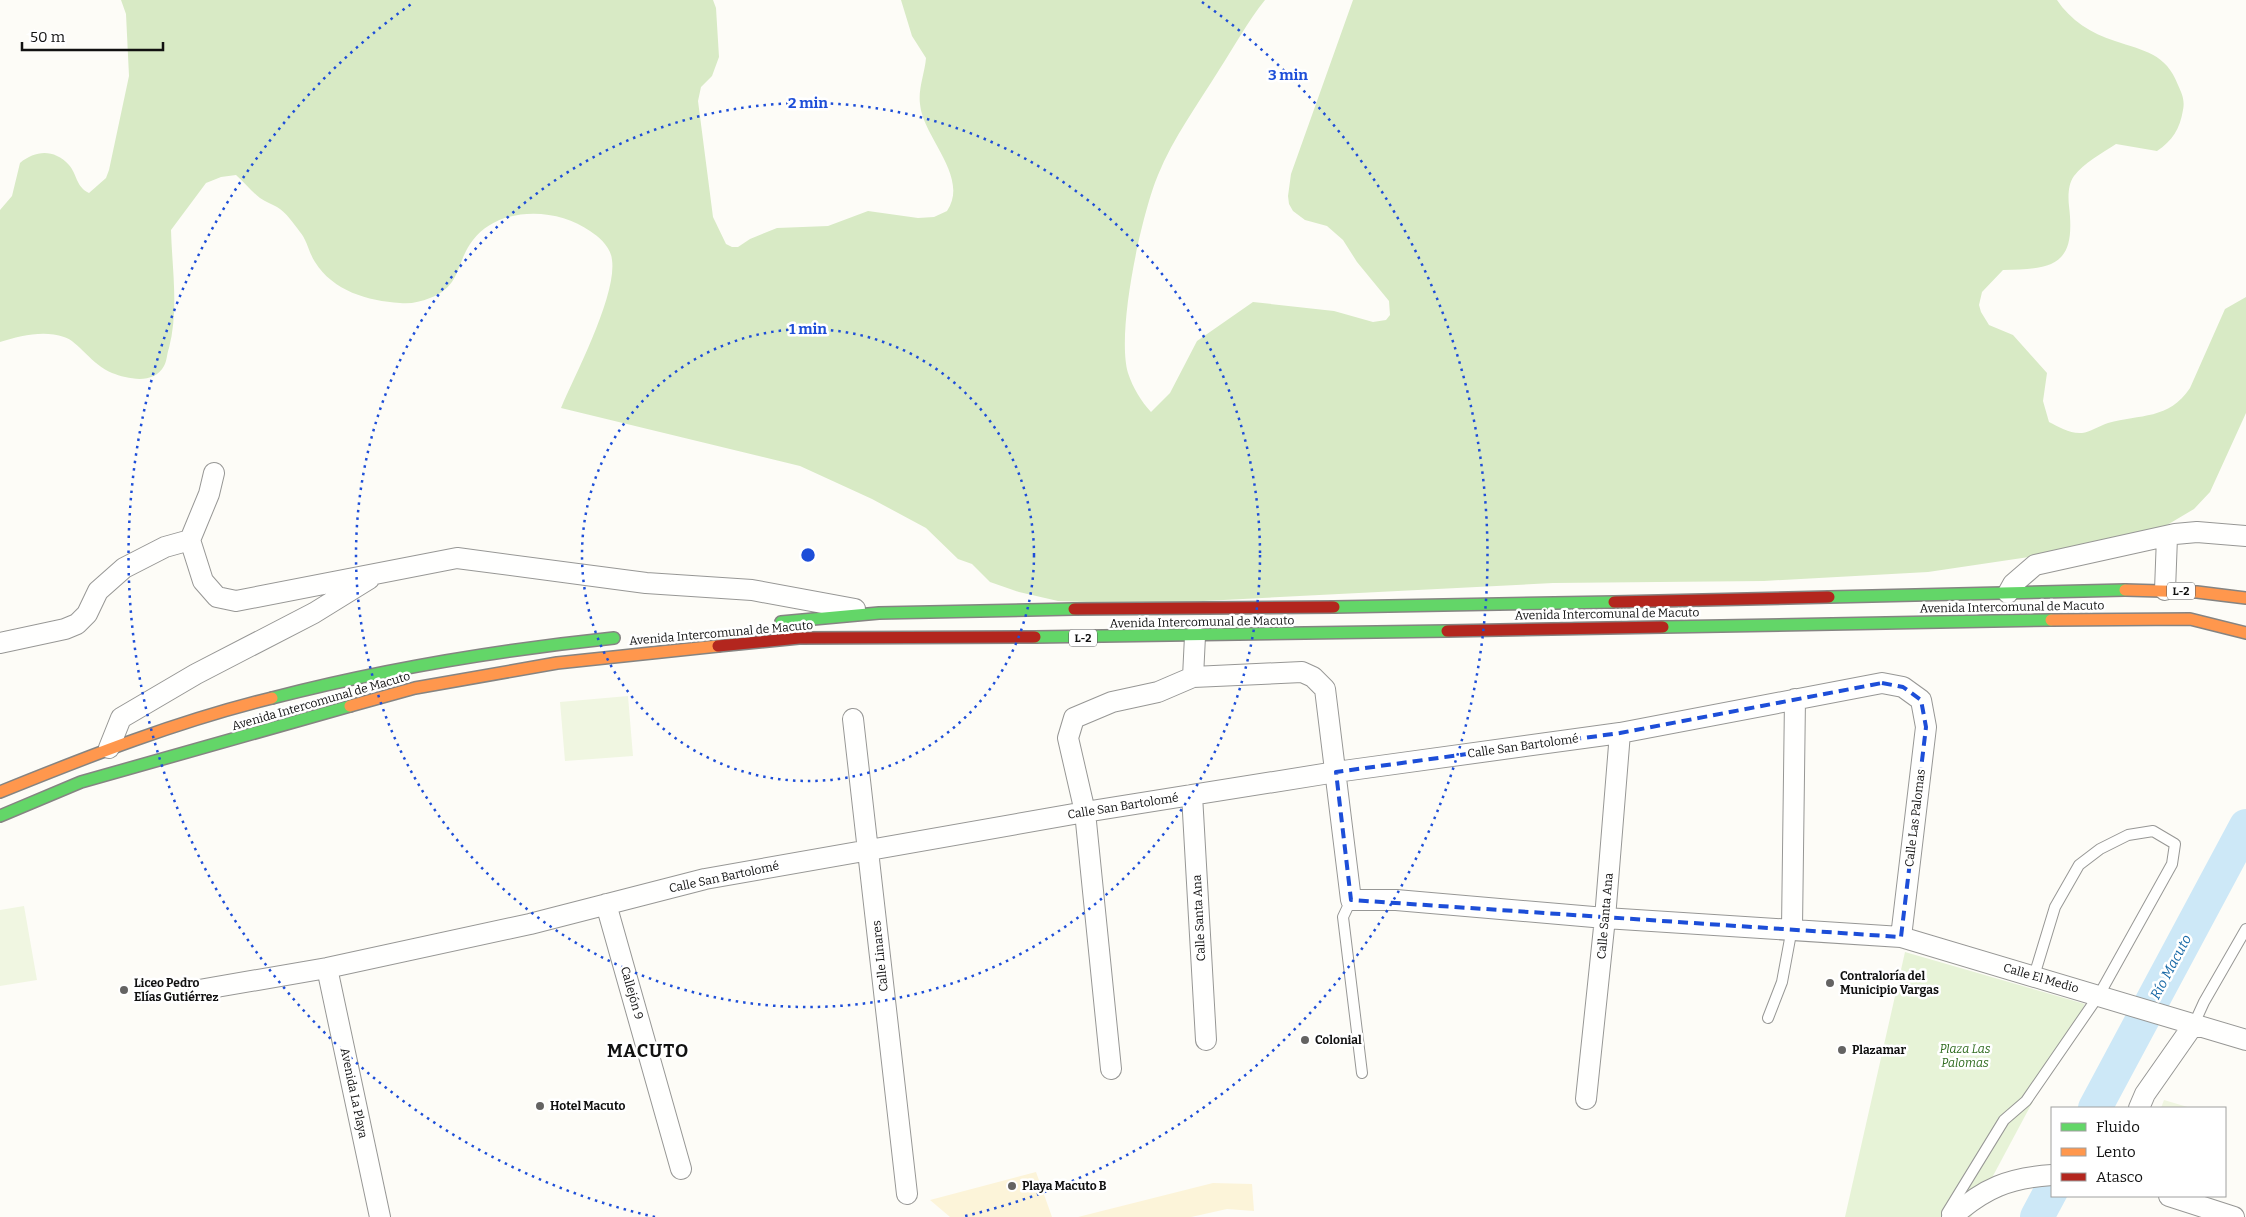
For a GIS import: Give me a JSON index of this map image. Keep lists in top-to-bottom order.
{
  "streets": {
    "main road": ["L-2", "Avenida Intercomunal de Macuto"],
    "street": [
      "Calle San Bartolomé",
      "Calle Las Palomas",
      "Calle Santa Ana",
      "Calle Linares",
      "Calle El Medio",
      "Callejón 9",
      "Avenida La Playa"
    ]
  },
  "crossings": [
    ["Calle San Bartolomé", "Calle Las Palomas"],
    ["Calle San Bartolomé", "Calle Santa Ana"],
    ["Calle San Bartolomé", "Calle Linares"],
    ["Calle San Bartolomé", "Callejón 9"],
    ["Calle San Bartolomé", "Avenida La Playa"],
    ["Calle Las Palomas", "Calle El Medio"],
    ["Calle Santa Ana", "Calle El Medio"]
  ],
  "districts": ["MACUTO"],
  "water": ["Río Macuto"],
  "parks": ["Plaza Las Palomas"],
  "places": [
    "Contraloría del Municipio Vargas",
    "Liceo Pedro Elías Gutiérrez",
    "Colonial",
    "Plazamar",
    "Hotel Macuto",
    "Playa Macuto B"
  ],
  "legend": ["Fluido", "Lento", "Atasco"],
  "scale_bar": "50 m",
  "rings": ["3 min", "2 min", "1 min"]
}
